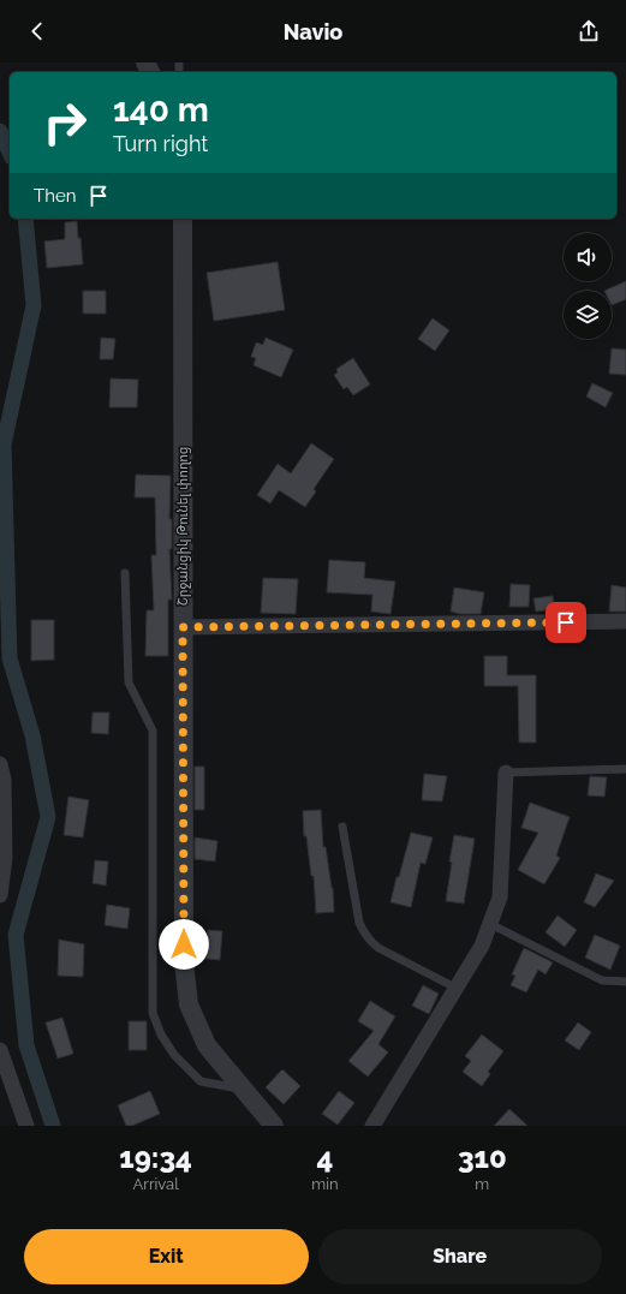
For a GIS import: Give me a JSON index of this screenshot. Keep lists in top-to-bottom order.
{
  "streets": {
    "street": ["Շրջանցիկ Թունել փողոց"]
  },
  "page": {
    "header": "Navio",
    "turn": ["140 m", "Turn right"],
    "then": "Then",
    "eta": [
      "19:34",
      "Arrival",
      "4",
      "min",
      "310",
      "m"
    ],
    "buttons": ["Exit", "Share"]
  }
}
